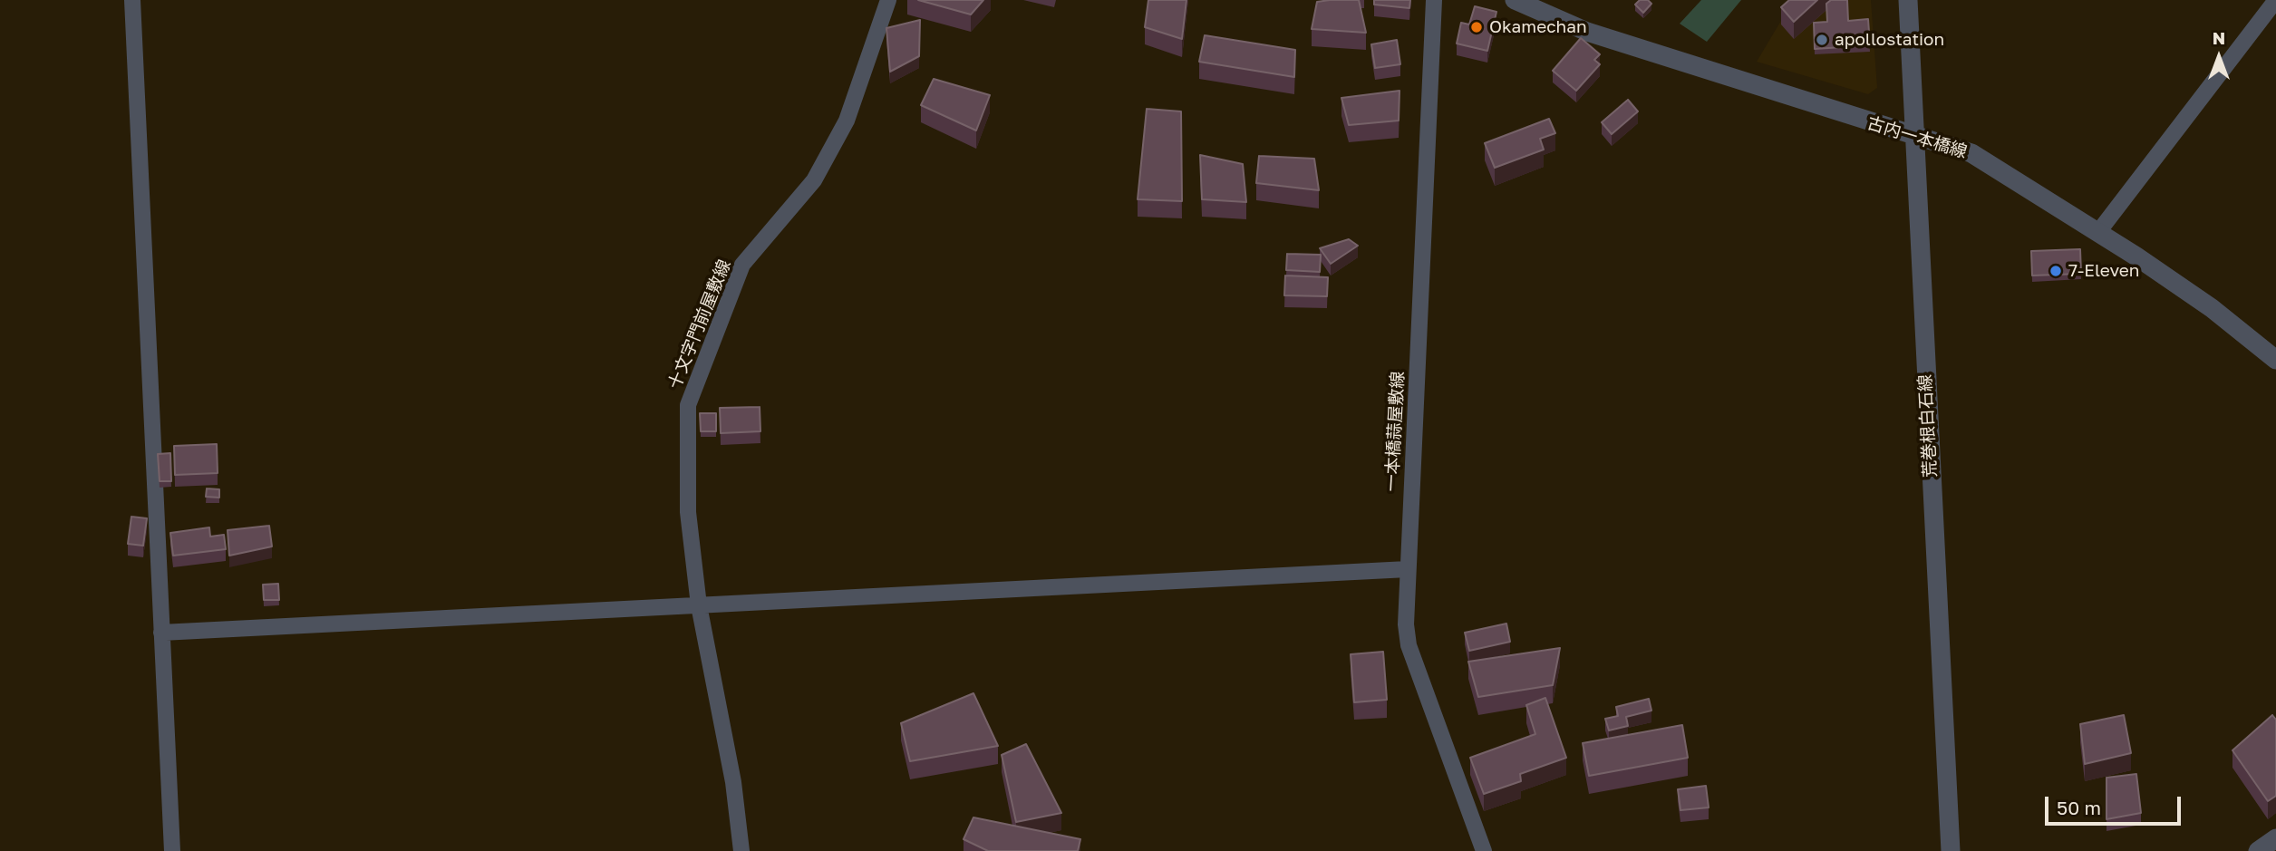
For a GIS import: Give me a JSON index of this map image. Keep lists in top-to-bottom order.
{
  "streets": {
    "street": [
      "古内一本橋線",
      "十文字門前屋敷線",
      "荒巻根白石線",
      "一本橋蒜屋敷線"
    ]
  },
  "crossings": [
    ["古内一本橋線", "荒巻根白石線"]
  ],
  "places": ["Okamechan", "apollostation", "7-Eleven"],
  "scale_bar": "50 m",
  "north": "top"
}
